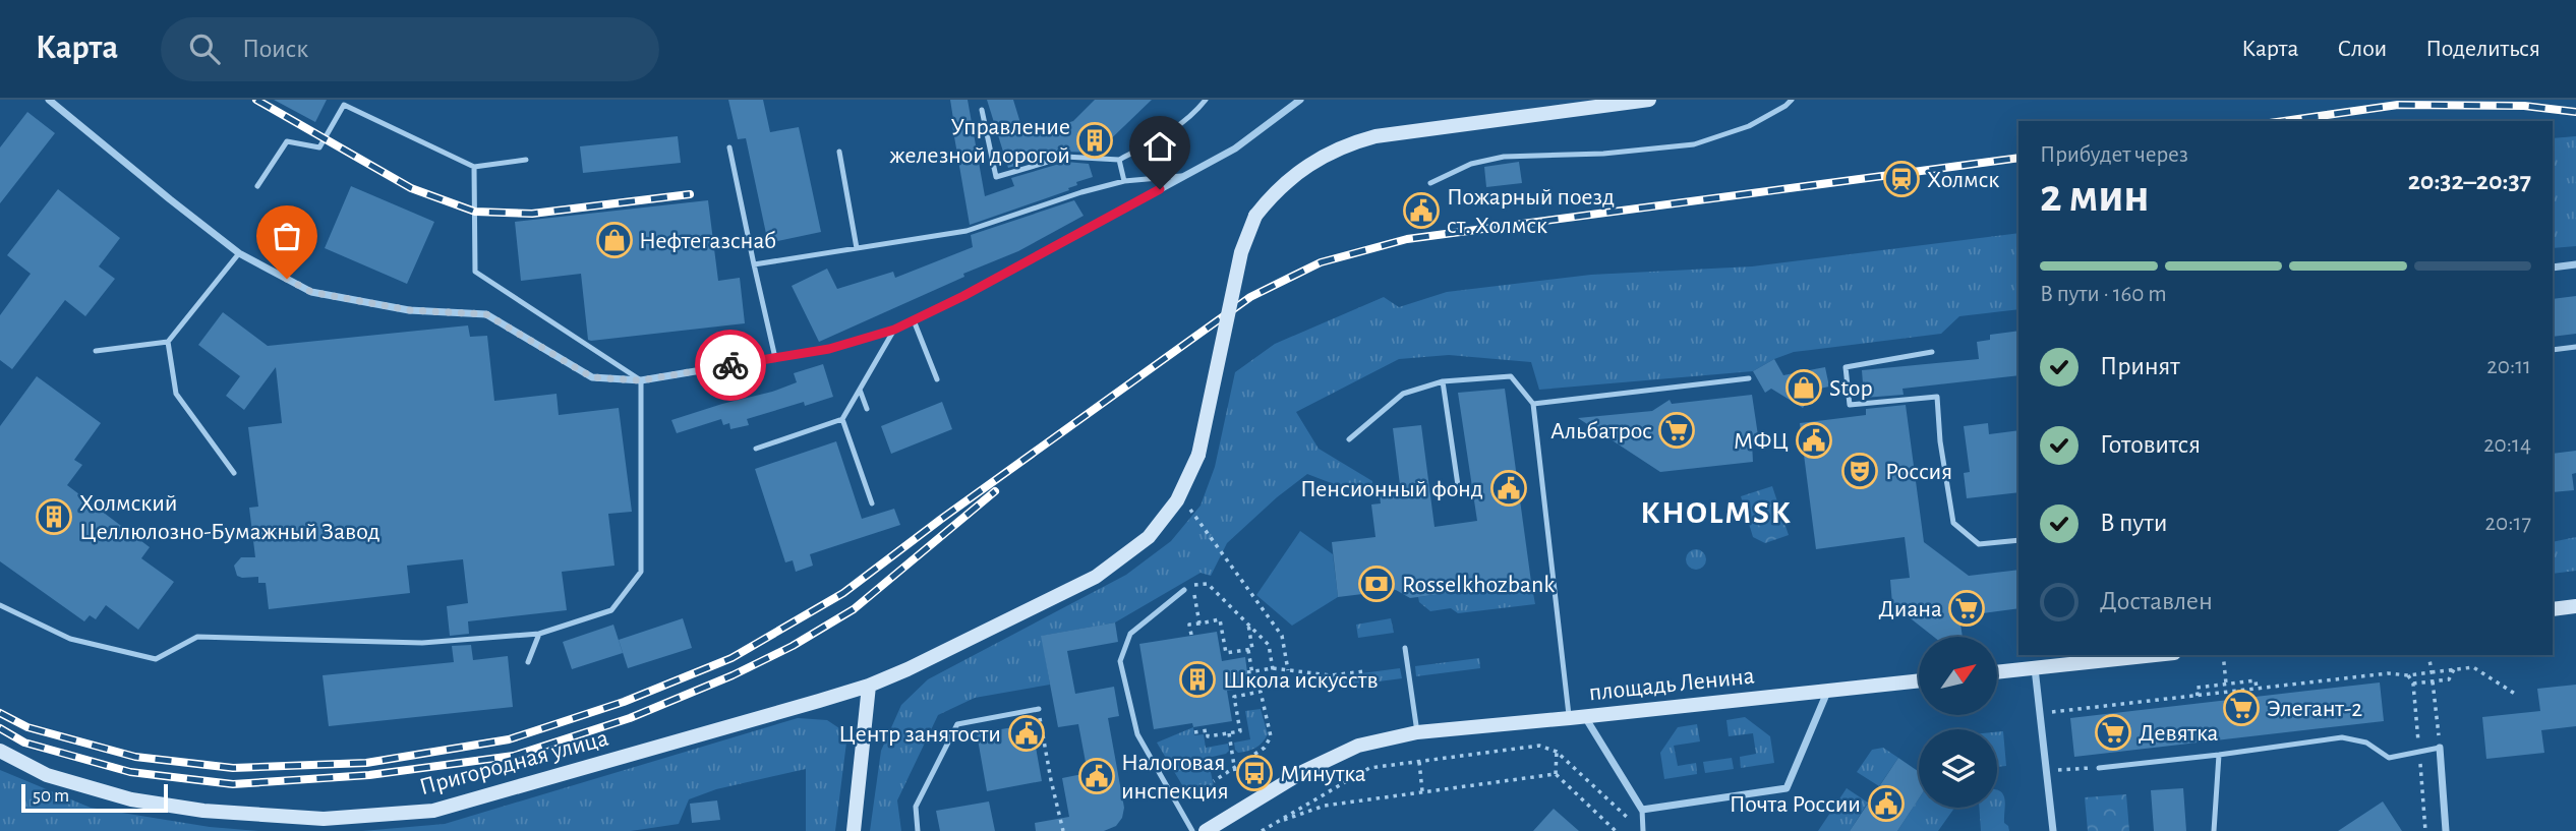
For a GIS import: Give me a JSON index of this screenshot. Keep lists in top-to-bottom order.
{
  "streets": {
    "main road": ["площадь Ленина", "Пригородная улица"]
  },
  "districts": ["KHOLMSK"],
  "places": {
    "building": ["Управление железной дорогой", "Холмский Целлюлозно-Бумажный Завод", "Школа искусств"],
    "station": ["Холмск"],
    "public building": [
      "Пожарный поезд ст. Холмск",
      "МФЦ",
      "Пенсионный фонд",
      "Центр занятости",
      "Налоговая инспекция",
      "Почта России"
    ],
    "shop": ["Нефтегазснаб", "Stop"],
    "supermarket": [
      "Альбатрос",
      "Диана",
      "Элегант-2",
      "Девятка"
    ],
    "theatre": ["Россия"],
    "bank": ["Rosselkhozbank"],
    "bus stop": ["Минутка"]
  },
  "scale_bar": "50 m",
  "north": "top right",
  "page": {
    "header": "Карта",
    "search": "Поиск",
    "nav": ["Карта", "Слои", "Поделиться"],
    "heading": ["2 мин", "Прибудет через", "20:32–20:37"],
    "bar": "В пути · 160 m",
    "list": [
      ["Принят", "20:11"],
      ["Готовится", "20:14"],
      ["В пути", "20:17"],
      "Доставлен"
    ],
    "scale": "50 m"
  }
}
